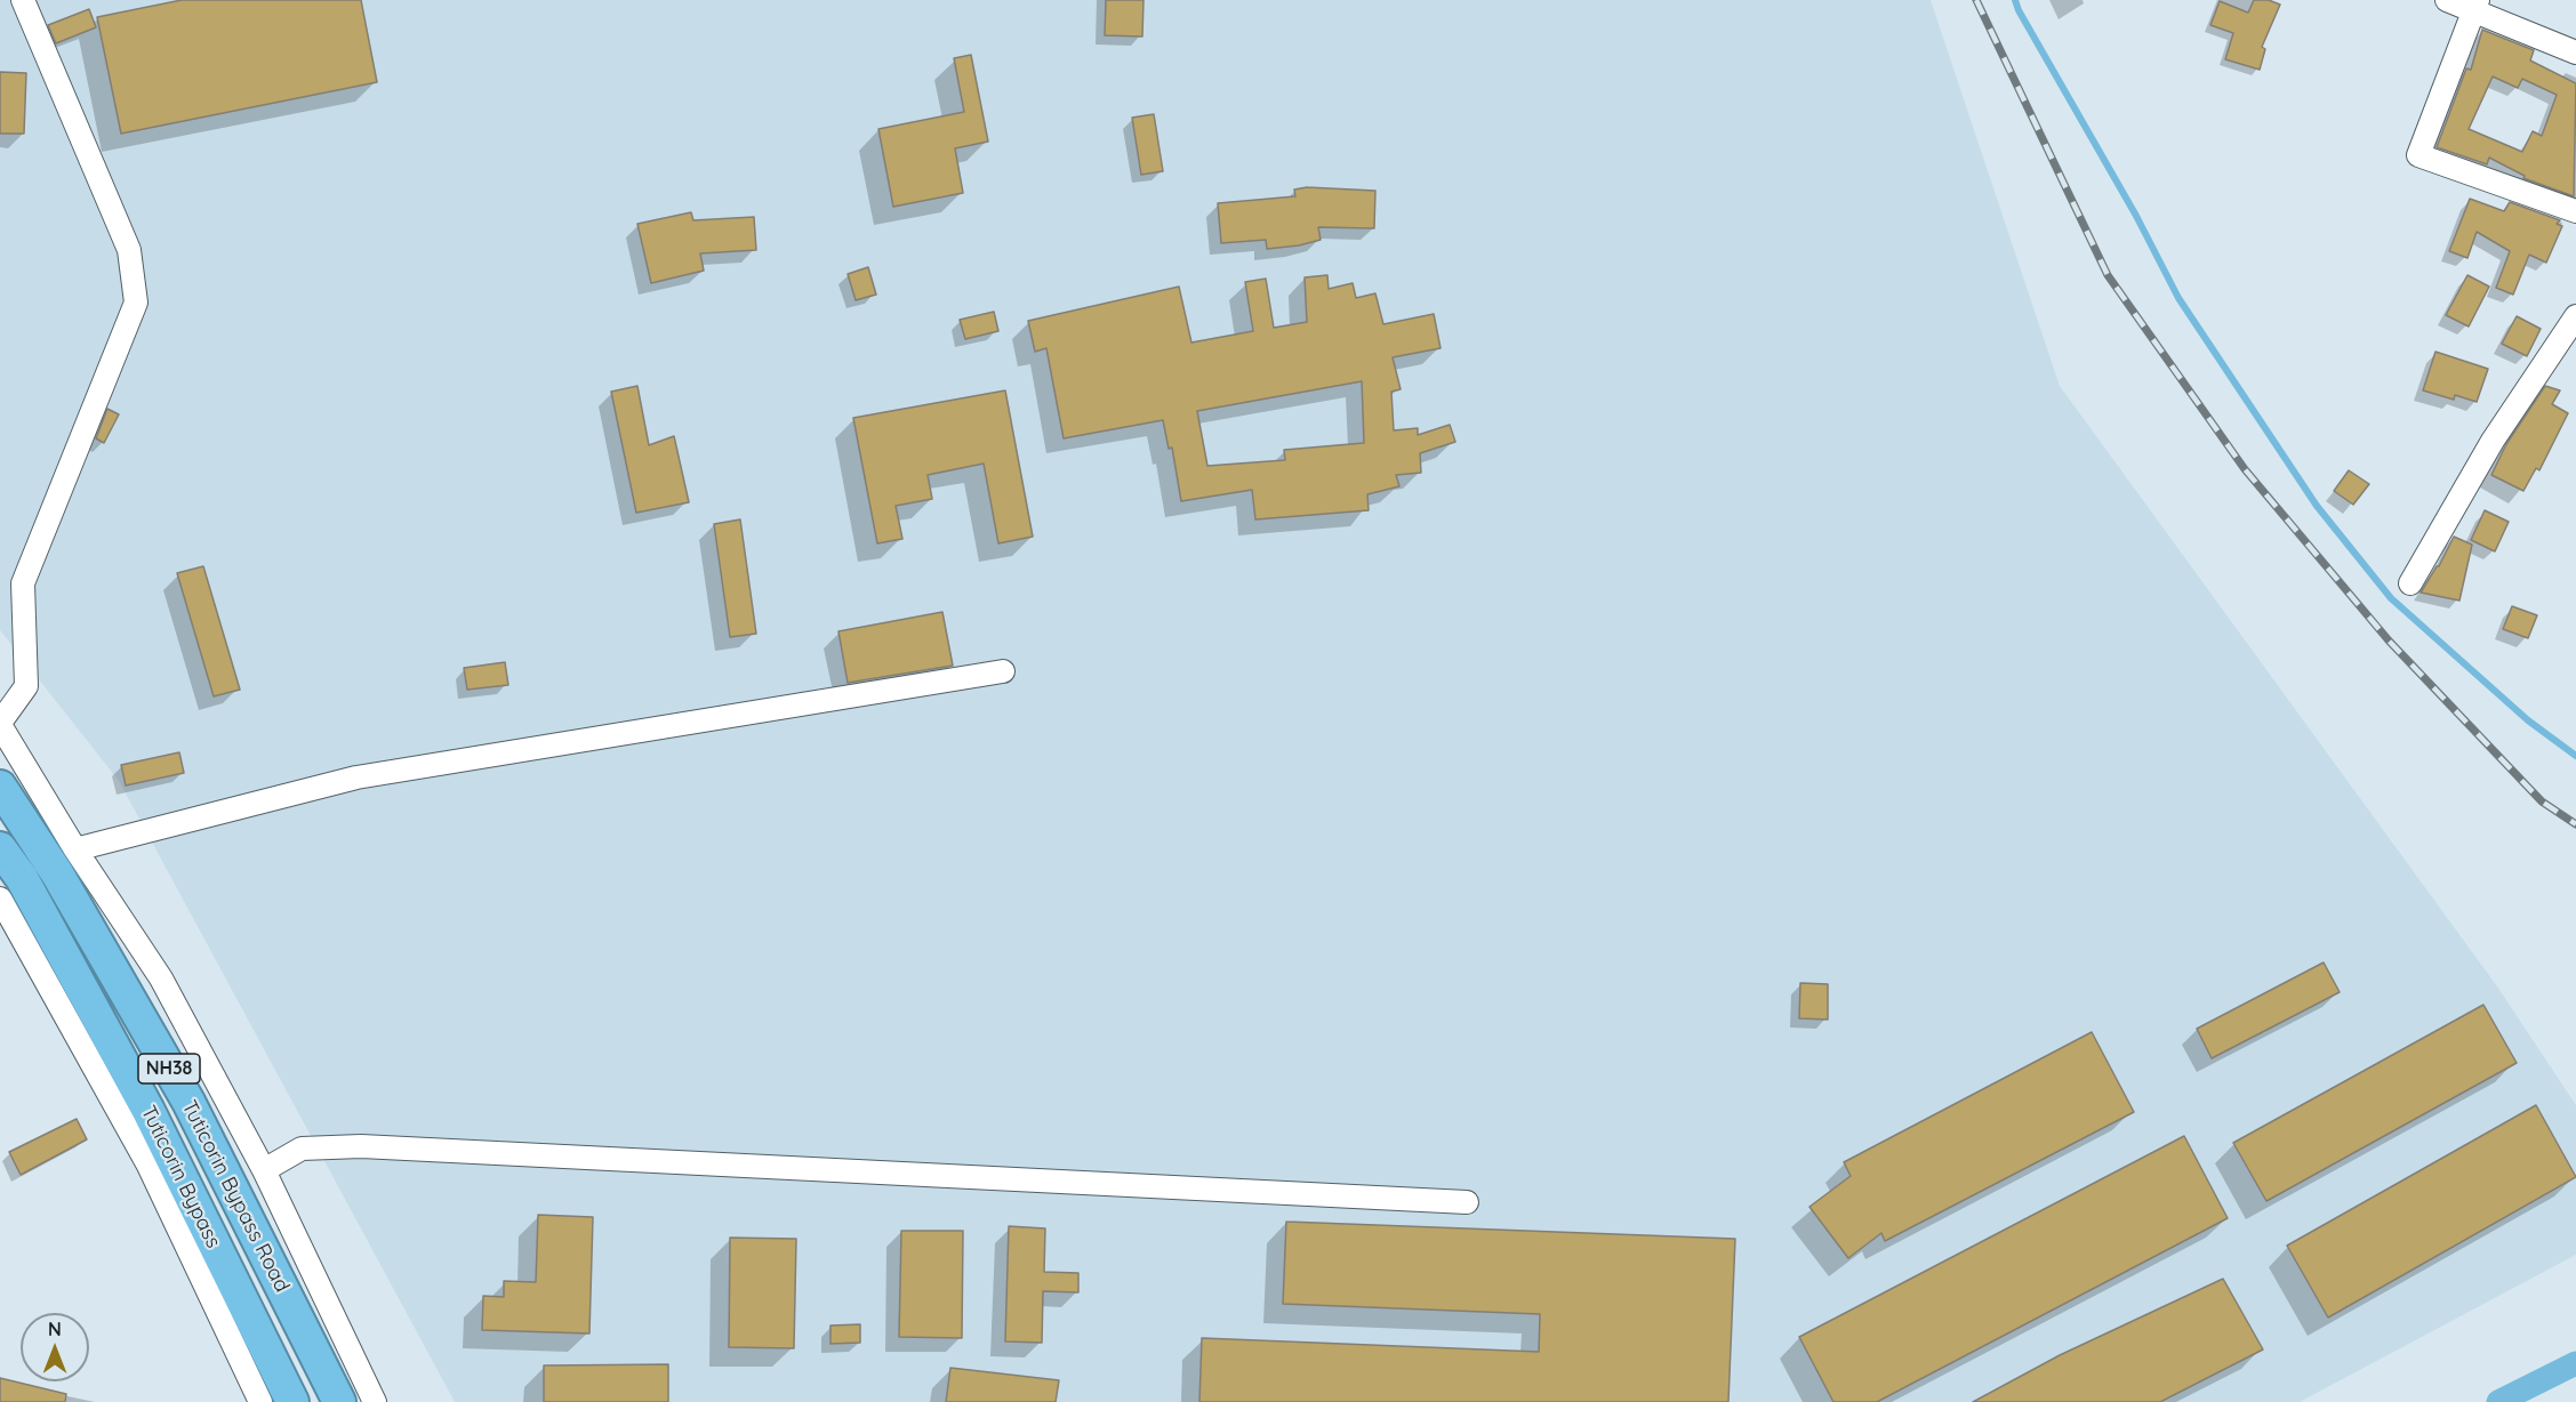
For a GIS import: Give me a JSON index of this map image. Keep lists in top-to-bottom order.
{
  "streets": {
    "highway": ["NH38", "Tuticorin Bypass", "Tuticorin Bypass Road"]
  },
  "north": "top"
}
